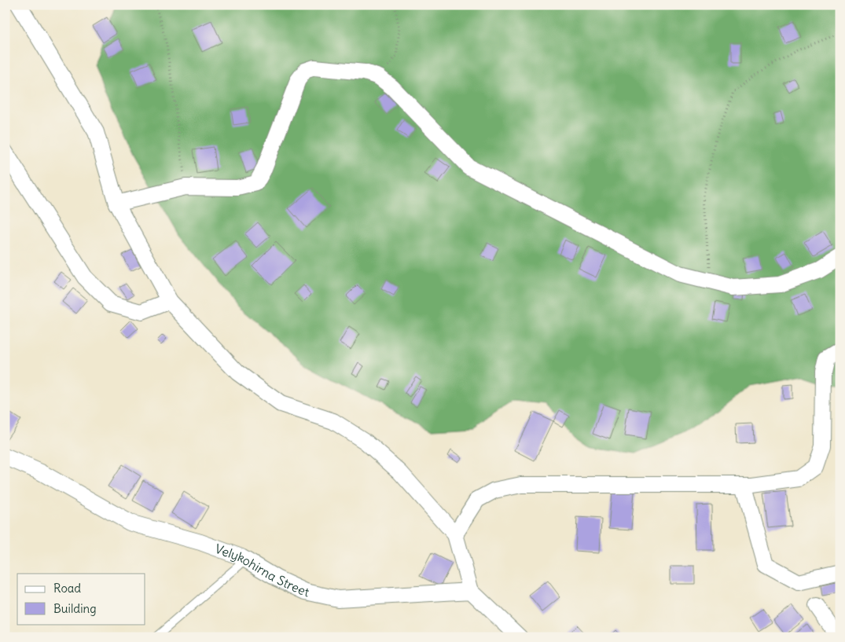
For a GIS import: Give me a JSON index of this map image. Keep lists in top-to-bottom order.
{
  "streets": {
    "street": ["Velykohirna Street"]
  },
  "legend": ["Road", "Building"]
}
